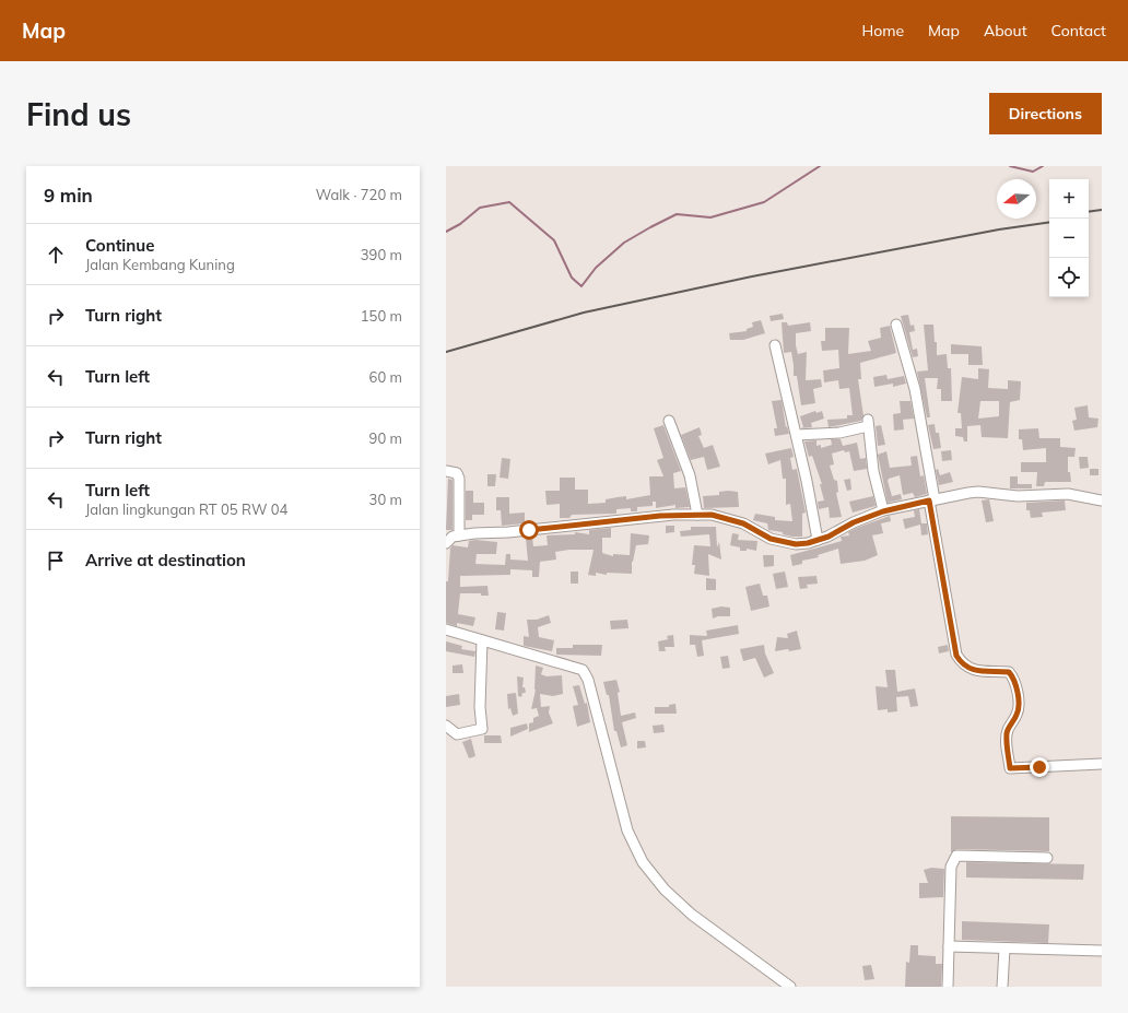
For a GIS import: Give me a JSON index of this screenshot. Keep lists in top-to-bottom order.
{
  "north": "left",
  "page": {
    "header": "Map",
    "nav": [
      "Home",
      "Map",
      "About",
      "Contact"
    ],
    "buttons": "Directions",
    "title": "Find us",
    "heading": ["9 min", "Walk · 720 m"],
    "map_buttons": ["+", "−"],
    "list": [
      ["Continue", "Jalan Kembang Kuning", "390 m"],
      ["Turn right", "150 m"],
      ["Turn left", "60 m"],
      ["Turn right", "90 m"],
      ["Turn left", "Jalan lingkungan RT 05 RW 04", "30 m"],
      "Arrive at destination"
    ]
  }
}
